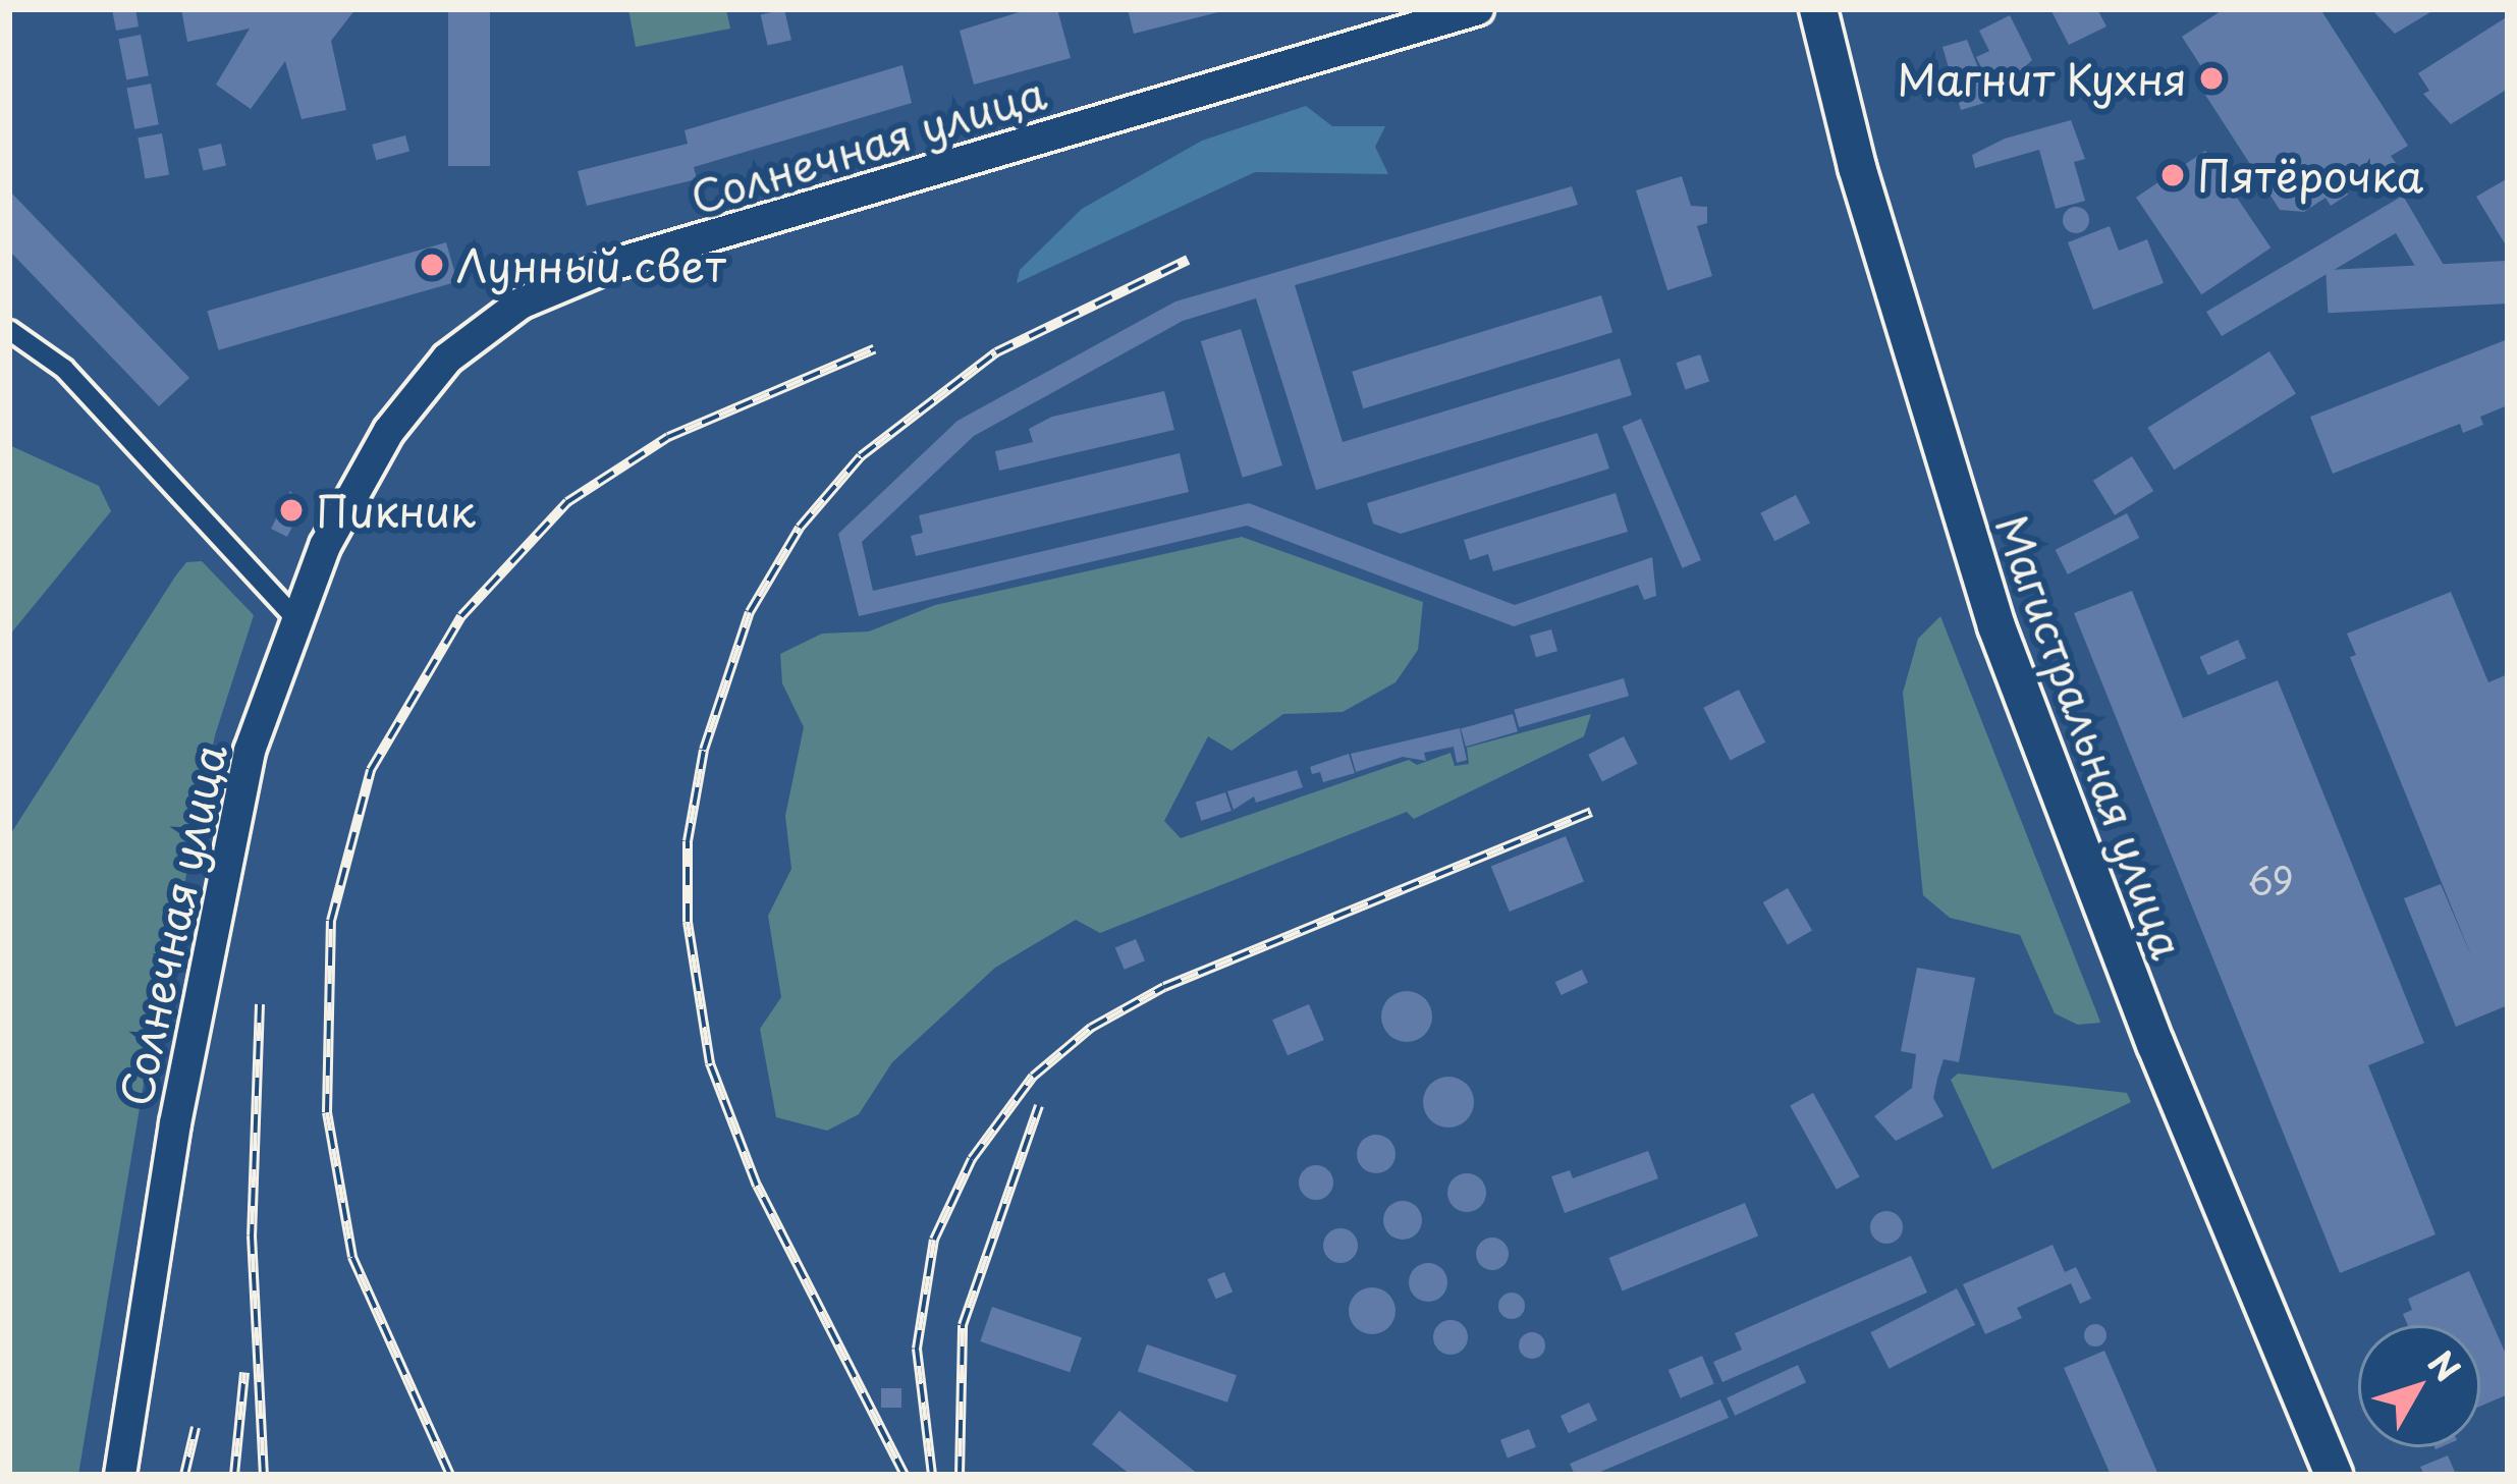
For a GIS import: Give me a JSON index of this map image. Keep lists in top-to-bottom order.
{
  "streets": {
    "main road": ["Магистральная улица"],
    "street": ["Солнечная улица"]
  },
  "places": [
    "Магнит Кухня",
    "Пятёрочка",
    "Лунный свет",
    "Пикник"
  ],
  "house_numbers": ["69"],
  "north": "top right"
}
